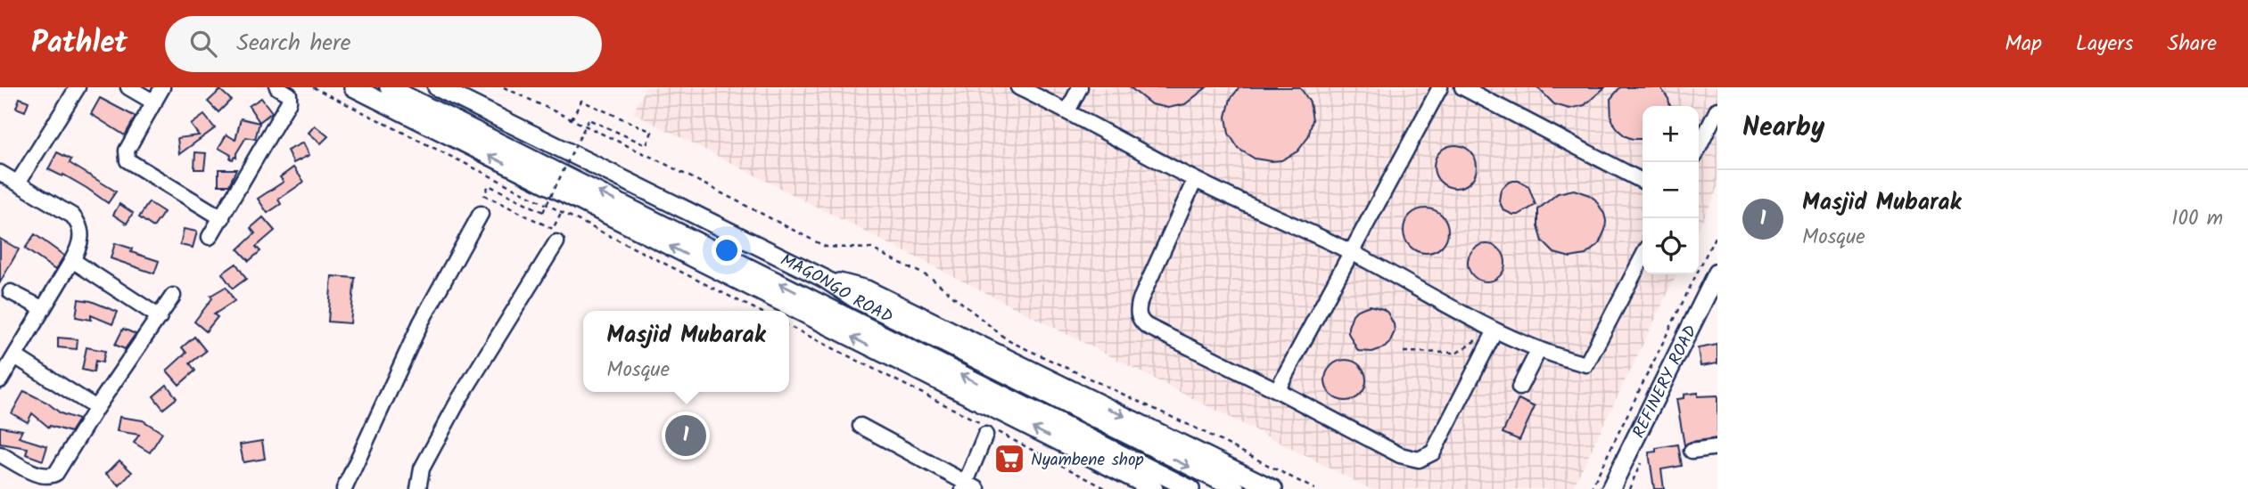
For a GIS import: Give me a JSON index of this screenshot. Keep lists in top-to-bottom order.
{
  "streets": {
    "main road": ["MAGONGO ROAD", "REFINERY ROAD"]
  },
  "places": {
    "supermarket": ["Nyambene shop"]
  },
  "page": {
    "header": "Pathlet",
    "search": "Search here",
    "nav": ["Map", "Layers", "Share"],
    "heading": "Nearby",
    "map_buttons": ["+", "−"],
    "list": [
      {
        "mark": "1",
        "name": "Masjid Mubarak",
        "note": "Mosque",
        "value": "100 m"
      }
    ],
    "popup": ["Masjid Mubarak", "Mosque"],
    "pins": "1"
  }
}
